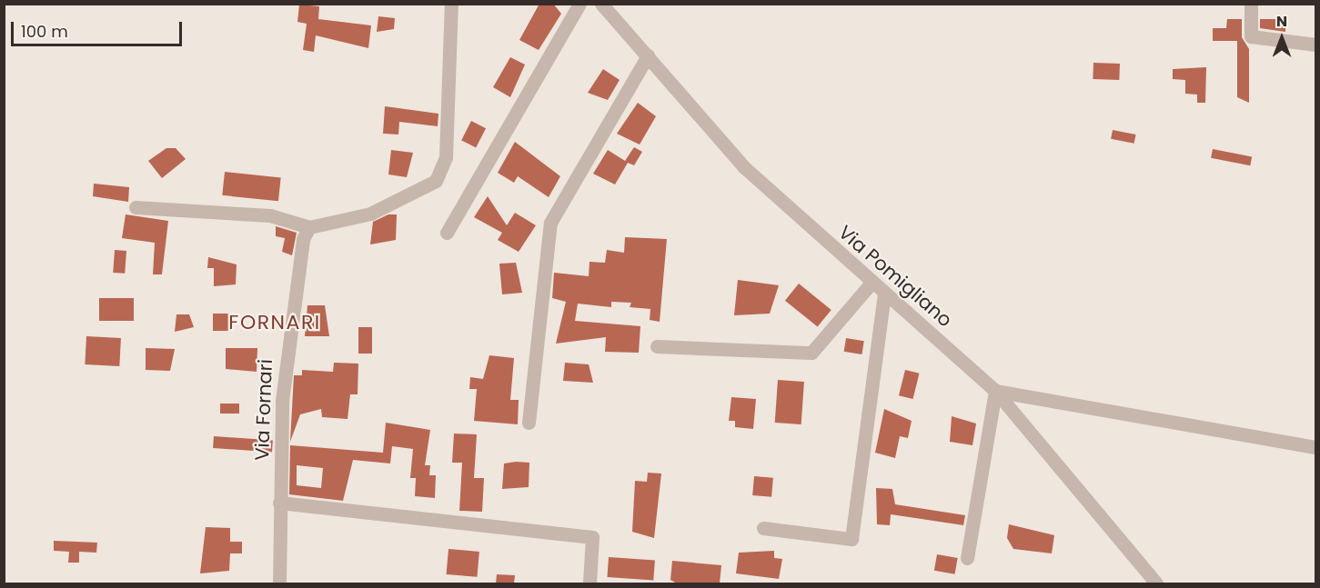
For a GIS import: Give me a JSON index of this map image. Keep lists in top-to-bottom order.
{
  "streets": {
    "street": ["Via Pomigliano", "Via Fornari"]
  },
  "districts": ["FORNARI"],
  "scale_bar": "100 m",
  "north": "top"
}
